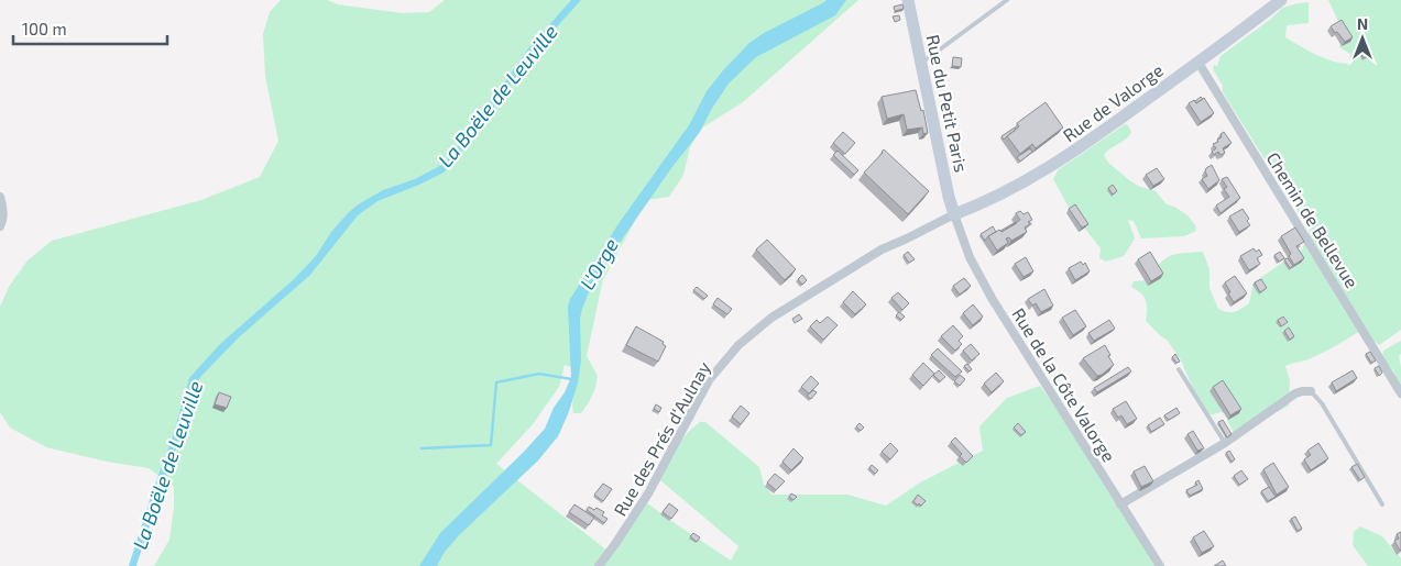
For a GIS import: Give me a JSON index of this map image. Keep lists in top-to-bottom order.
{
  "streets": {
    "street": [
      "Rue de Valorge",
      "Rue du Petit Paris",
      "Chemin de Bellevue",
      "Rue de la Côte Valorge",
      "Rue des Prés d'Aulnay"
    ]
  },
  "crossings": [
    ["Rue de Valorge", "Rue du Petit Paris"],
    ["Rue de Valorge", "Chemin de Bellevue"],
    ["Rue de Valorge", "Rue de la Côte Valorge"],
    ["Rue de Valorge", "Rue des Prés d'Aulnay"],
    ["Rue du Petit Paris", "Rue de la Côte Valorge"],
    ["Rue du Petit Paris", "Rue des Prés d'Aulnay"],
    ["Rue de la Côte Valorge", "Rue des Prés d'Aulnay"]
  ],
  "water": ["La Boële de Leuville", "L'Orge"],
  "scale_bar": "100 m",
  "north": "top"
}
